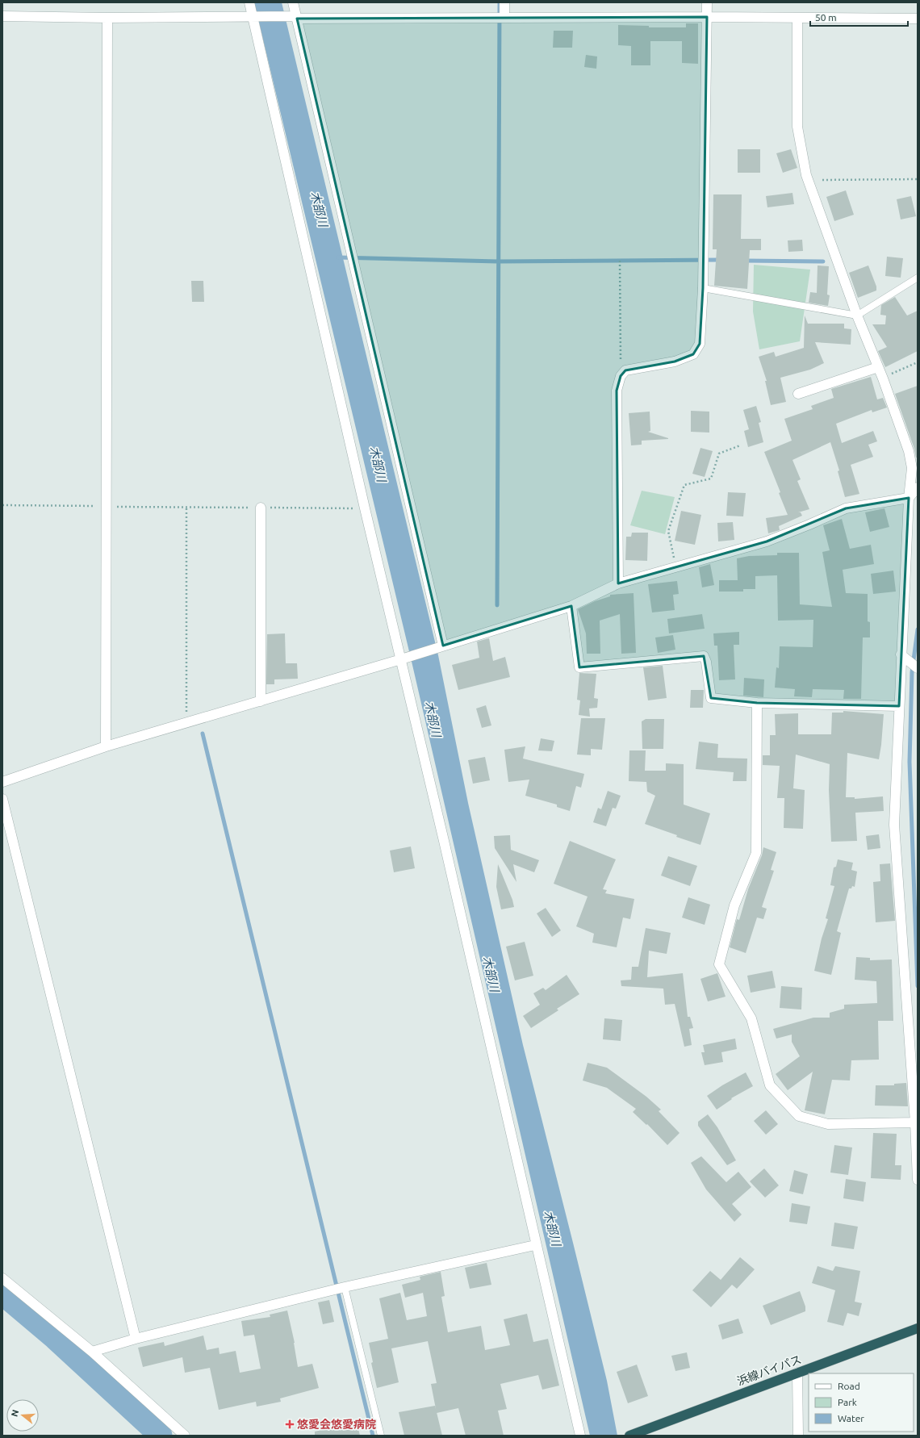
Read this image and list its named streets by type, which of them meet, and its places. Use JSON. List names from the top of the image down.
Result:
{
  "streets": {
    "highway": ["浜線バイパス"]
  },
  "water": ["木部川"],
  "places": {
    "health": ["悠愛会悠愛病院"]
  },
  "legend": ["Road", "Park", "Water"],
  "scale_bar": "50 m",
  "north": "left"
}
